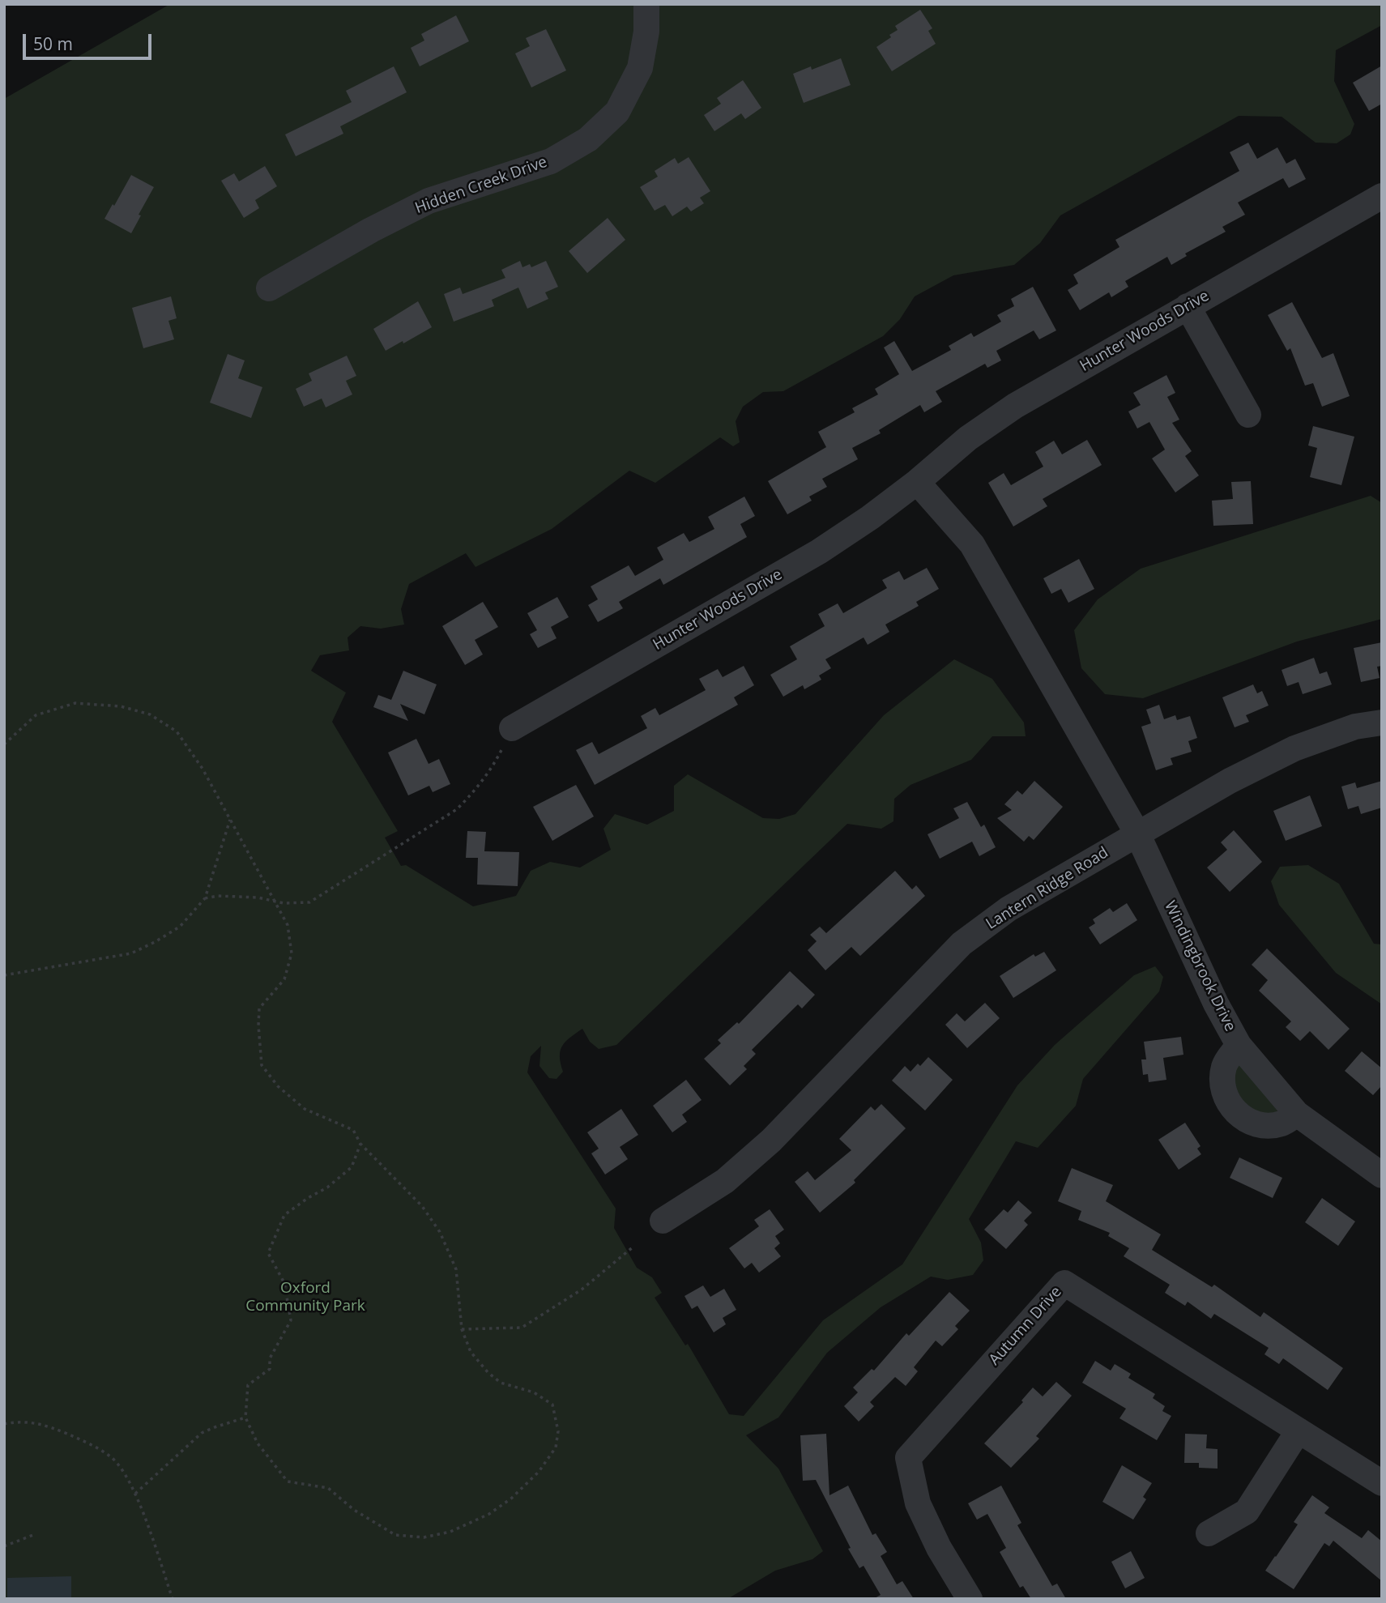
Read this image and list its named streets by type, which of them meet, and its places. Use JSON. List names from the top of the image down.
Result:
{
  "streets": {
    "street": [
      "Hidden Creek Drive",
      "Hunter Woods Drive",
      "Lantern Ridge Road",
      "Windingbrook Drive",
      "Autumn Drive"
    ]
  },
  "crossings": [
    ["Lantern Ridge Road", "Windingbrook Drive"]
  ],
  "parks": ["Oxford Community Park"],
  "scale_bar": "50 m"
}
